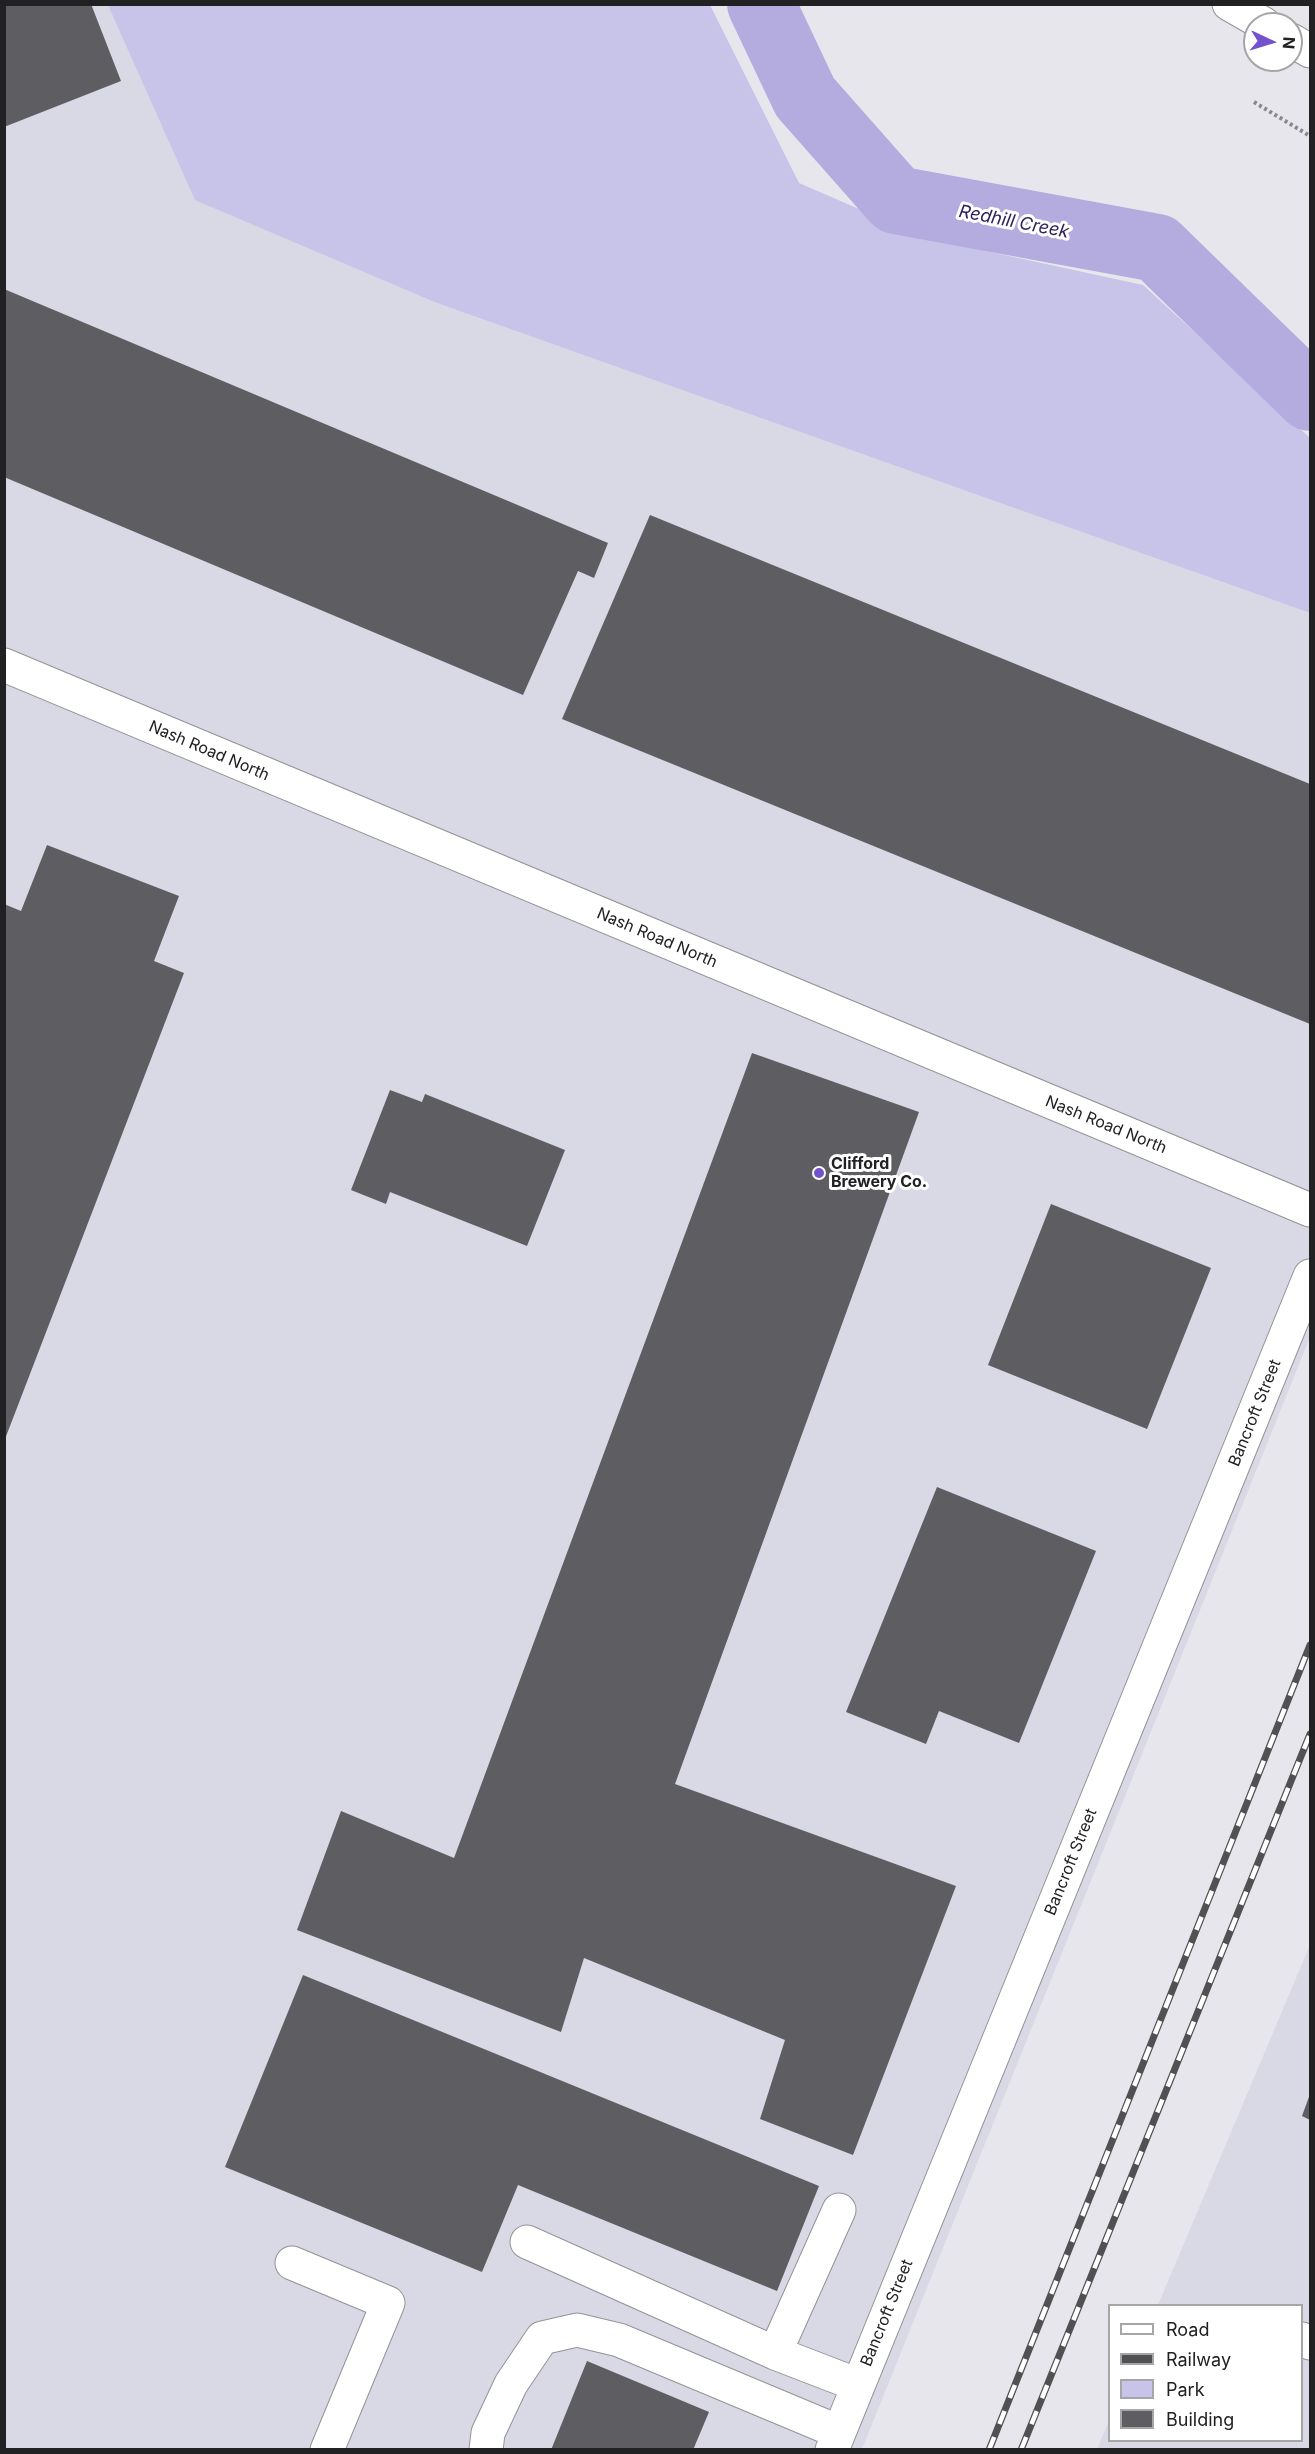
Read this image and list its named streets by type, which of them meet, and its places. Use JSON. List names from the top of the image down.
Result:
{
  "streets": {
    "main road": ["Nash Road North", "Bancroft Street"]
  },
  "water": ["Redhill Creek"],
  "places": ["Clifford Brewery Co."],
  "legend": [
    "Road",
    "Railway",
    "Park",
    "Building"
  ],
  "north": "right"
}
